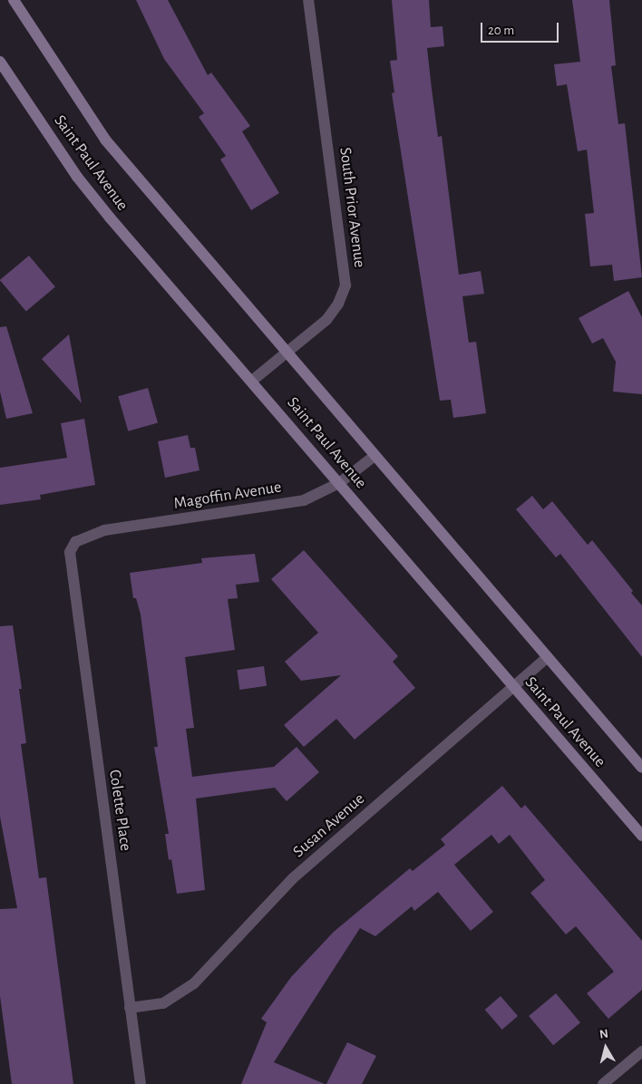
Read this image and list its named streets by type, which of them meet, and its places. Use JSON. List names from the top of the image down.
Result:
{
  "streets": {
    "main road": ["Saint Paul Avenue"],
    "street": [
      "South Prior Avenue",
      "Magoffin Avenue",
      "Colette Place",
      "Susan Avenue"
    ]
  },
  "crossings": [
    ["Saint Paul Avenue", "South Prior Avenue"],
    ["Saint Paul Avenue", "Magoffin Avenue"],
    ["Saint Paul Avenue", "Susan Avenue"],
    ["Magoffin Avenue", "Colette Place"],
    ["Colette Place", "Susan Avenue"]
  ],
  "scale_bar": "20 m",
  "north": "top"
}
